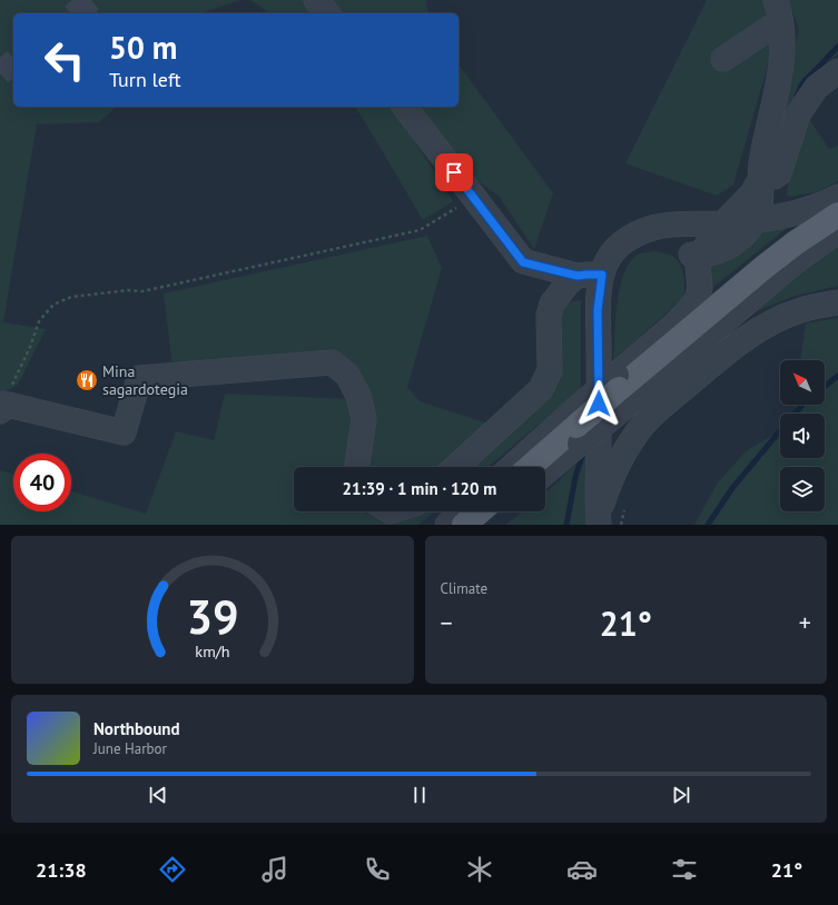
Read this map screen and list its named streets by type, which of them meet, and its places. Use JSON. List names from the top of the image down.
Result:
{
  "places": {
    "restaurant": ["Mina sagardotegia"]
  },
  "north": "top left",
  "page": {
    "turn": ["50 m", "Turn left"],
    "limit": "40",
    "trip": "21:39 · 1 min · 120 m",
    "tile": "Climate",
    "heat": ["−", "21°", "+"],
    "song": ["Northbound", "June Harbor"],
    "tabs": ["21:38", "21°"],
    "gauge": ["39", "km/h"]
  }
}
